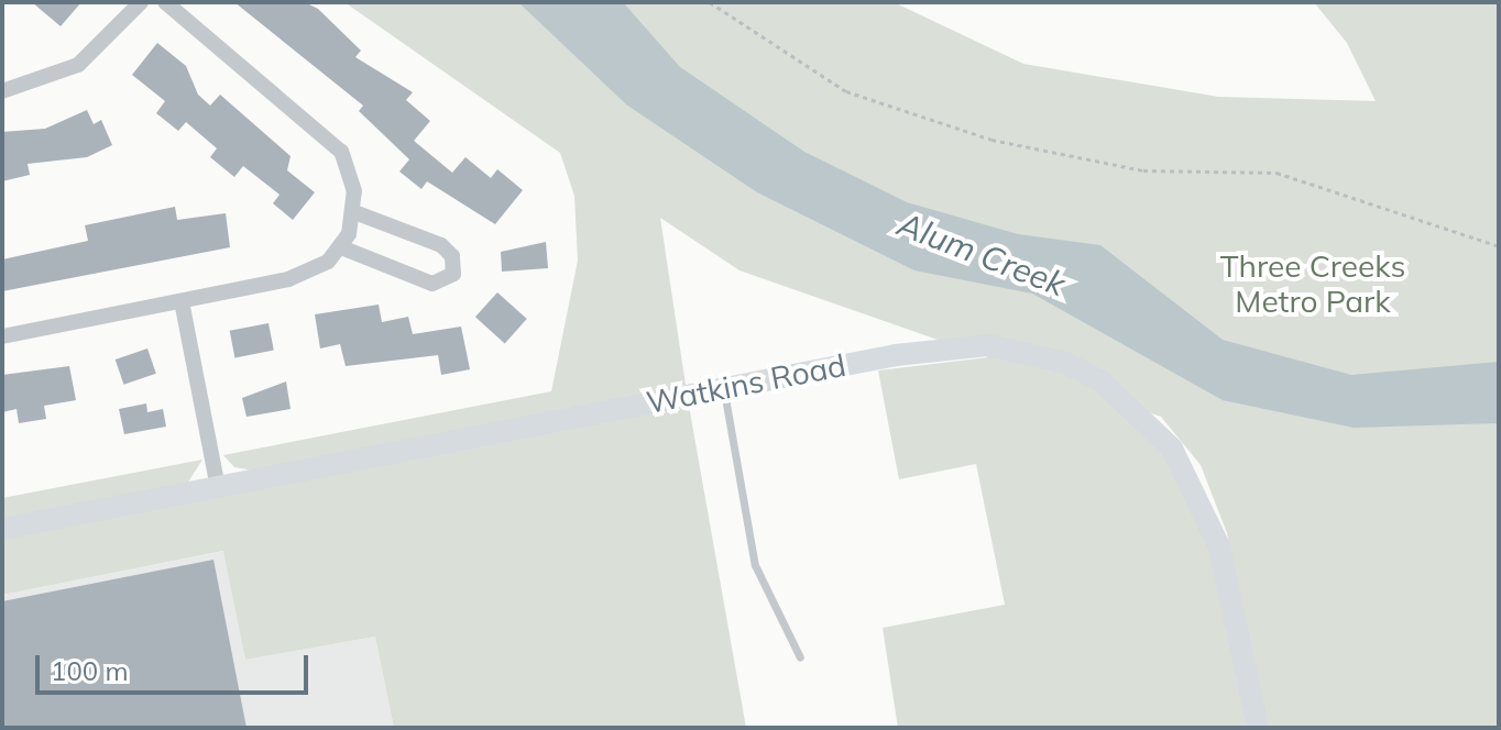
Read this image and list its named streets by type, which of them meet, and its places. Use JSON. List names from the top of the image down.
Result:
{
  "streets": {
    "street": ["Watkins Road"]
  },
  "water": ["Alum Creek"],
  "parks": ["Three Creeks Metro Park"],
  "scale_bar": "100 m"
}
